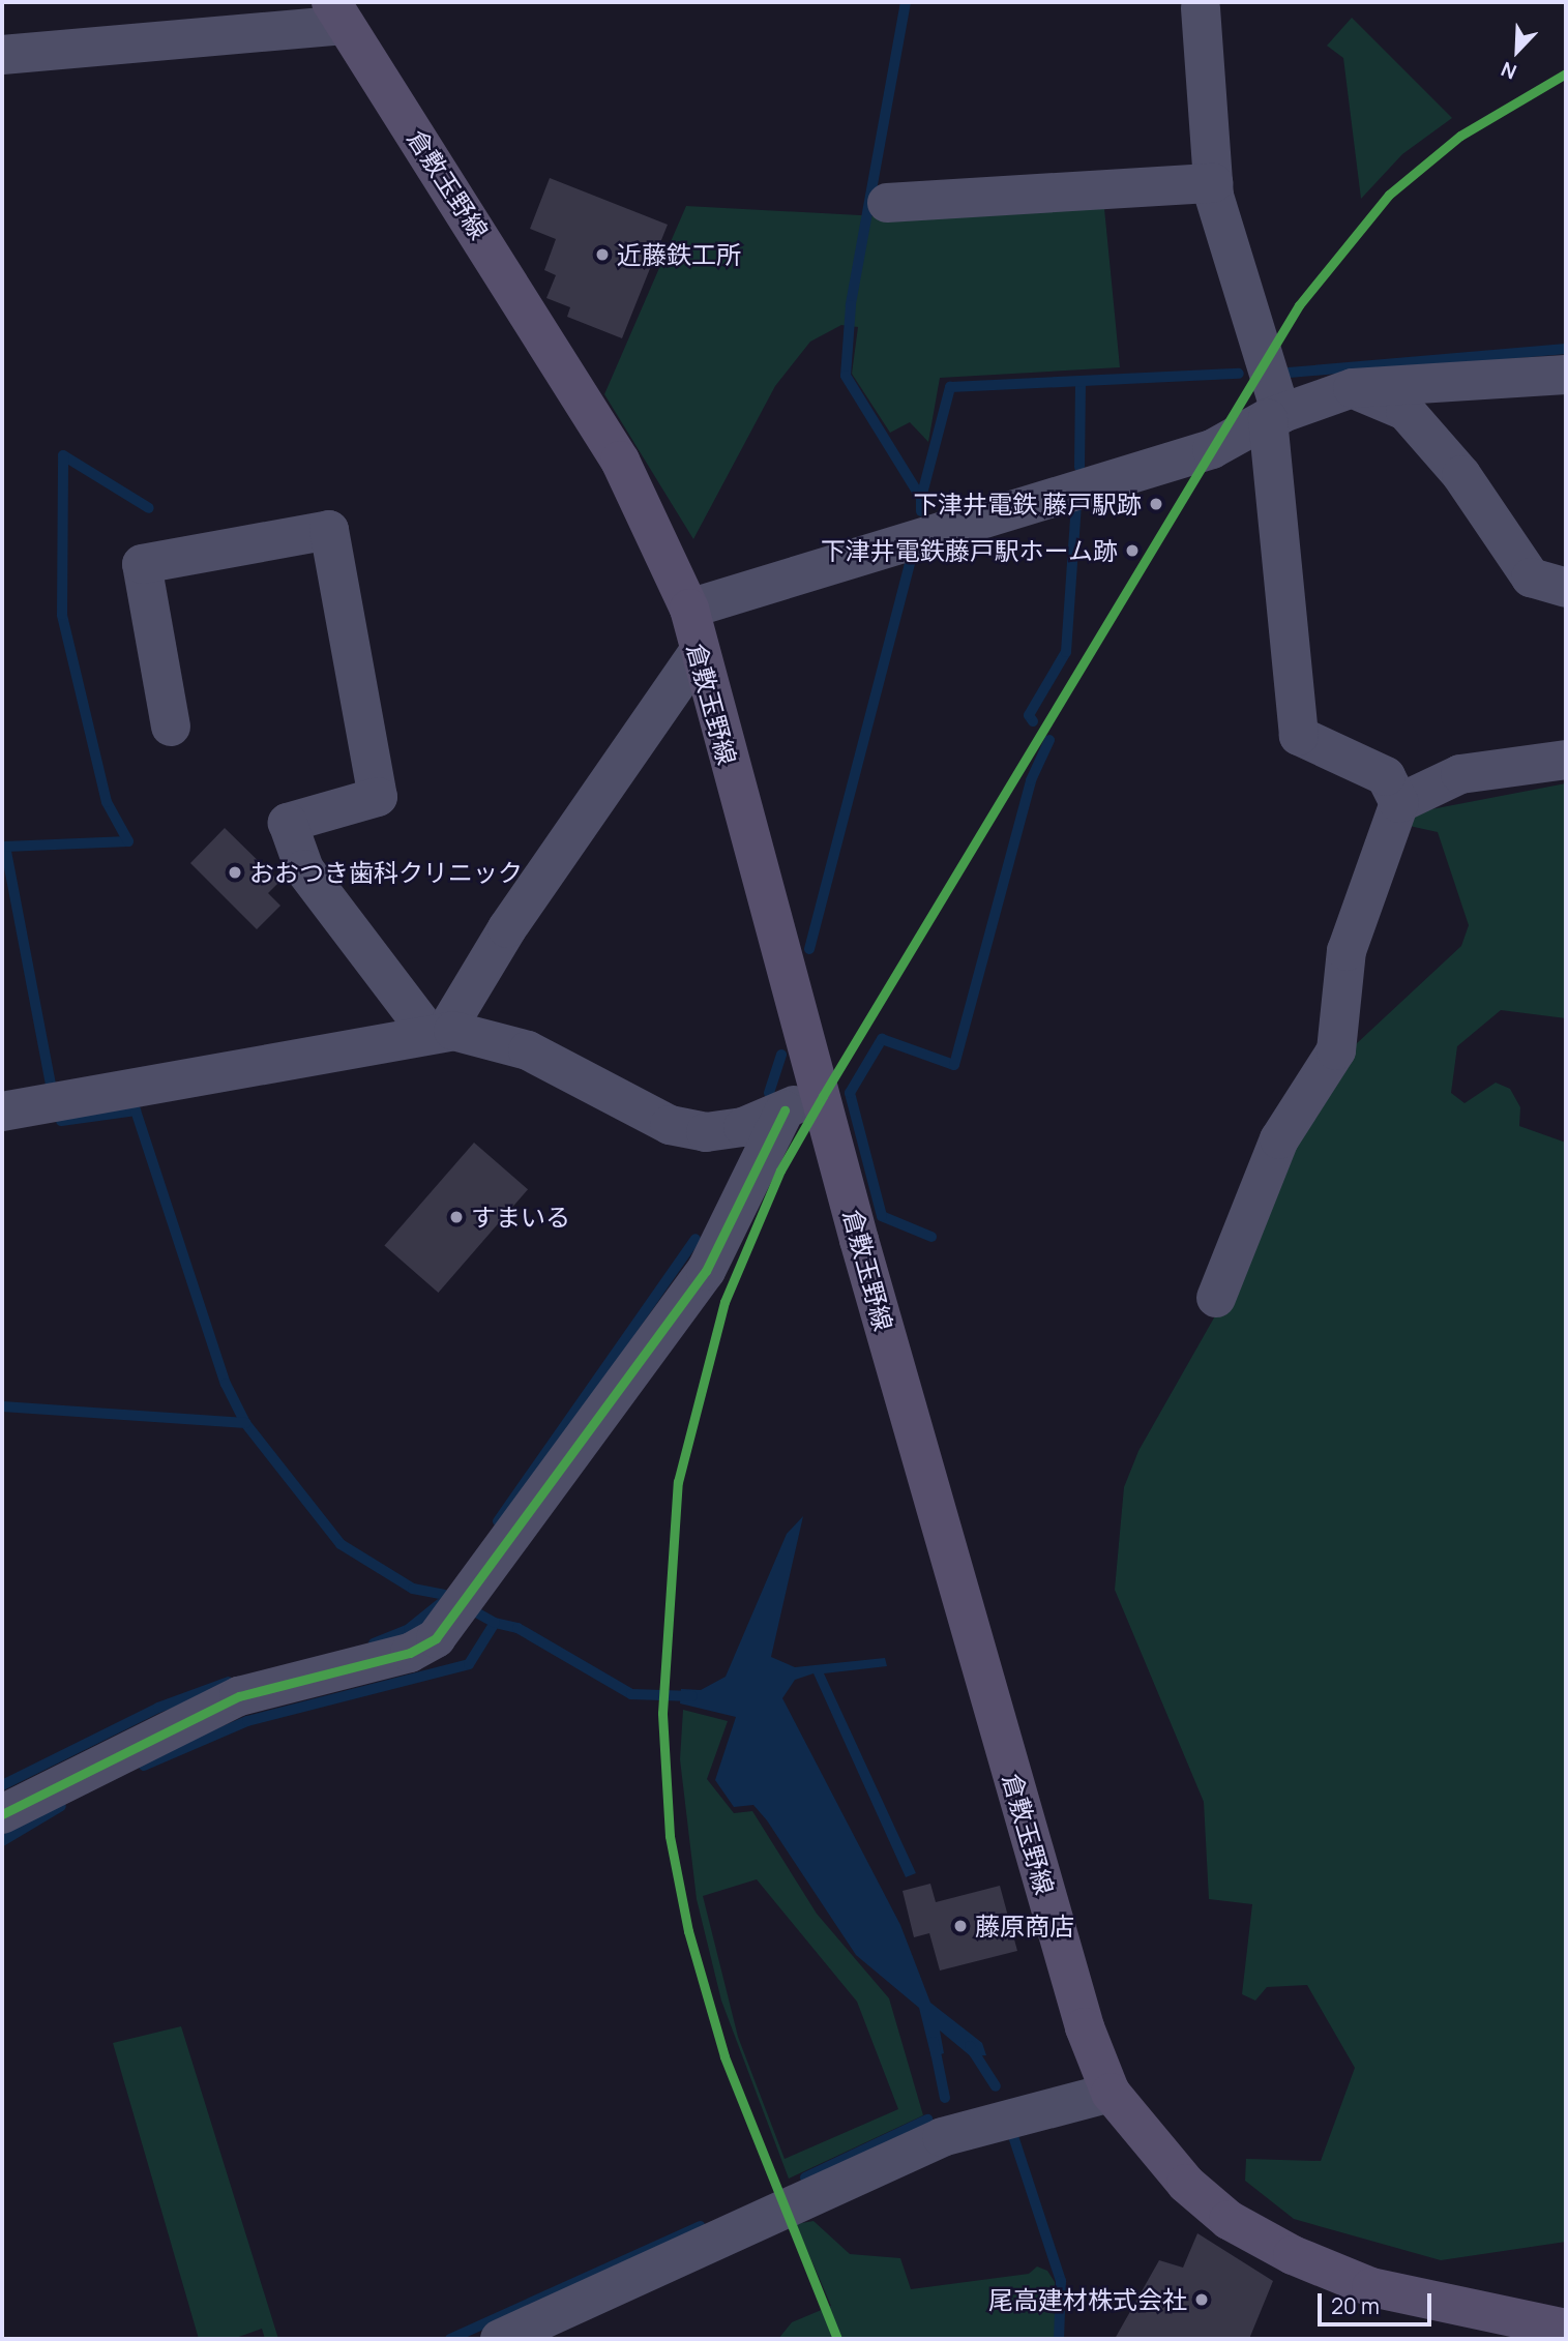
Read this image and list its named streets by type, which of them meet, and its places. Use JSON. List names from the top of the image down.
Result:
{
  "streets": {
    "main road": ["倉敷玉野線"]
  },
  "places": [
    "近藤鉄工所",
    "下津井電鉄 藤戸駅跡",
    "下津井電鉄藤戸駅ホーム跡",
    "おおつき歯科クリニック",
    "すまいる",
    "藤原商店",
    "尾高建材株式会社"
  ],
  "scale_bar": "20 m",
  "north": "bottom left"
}
